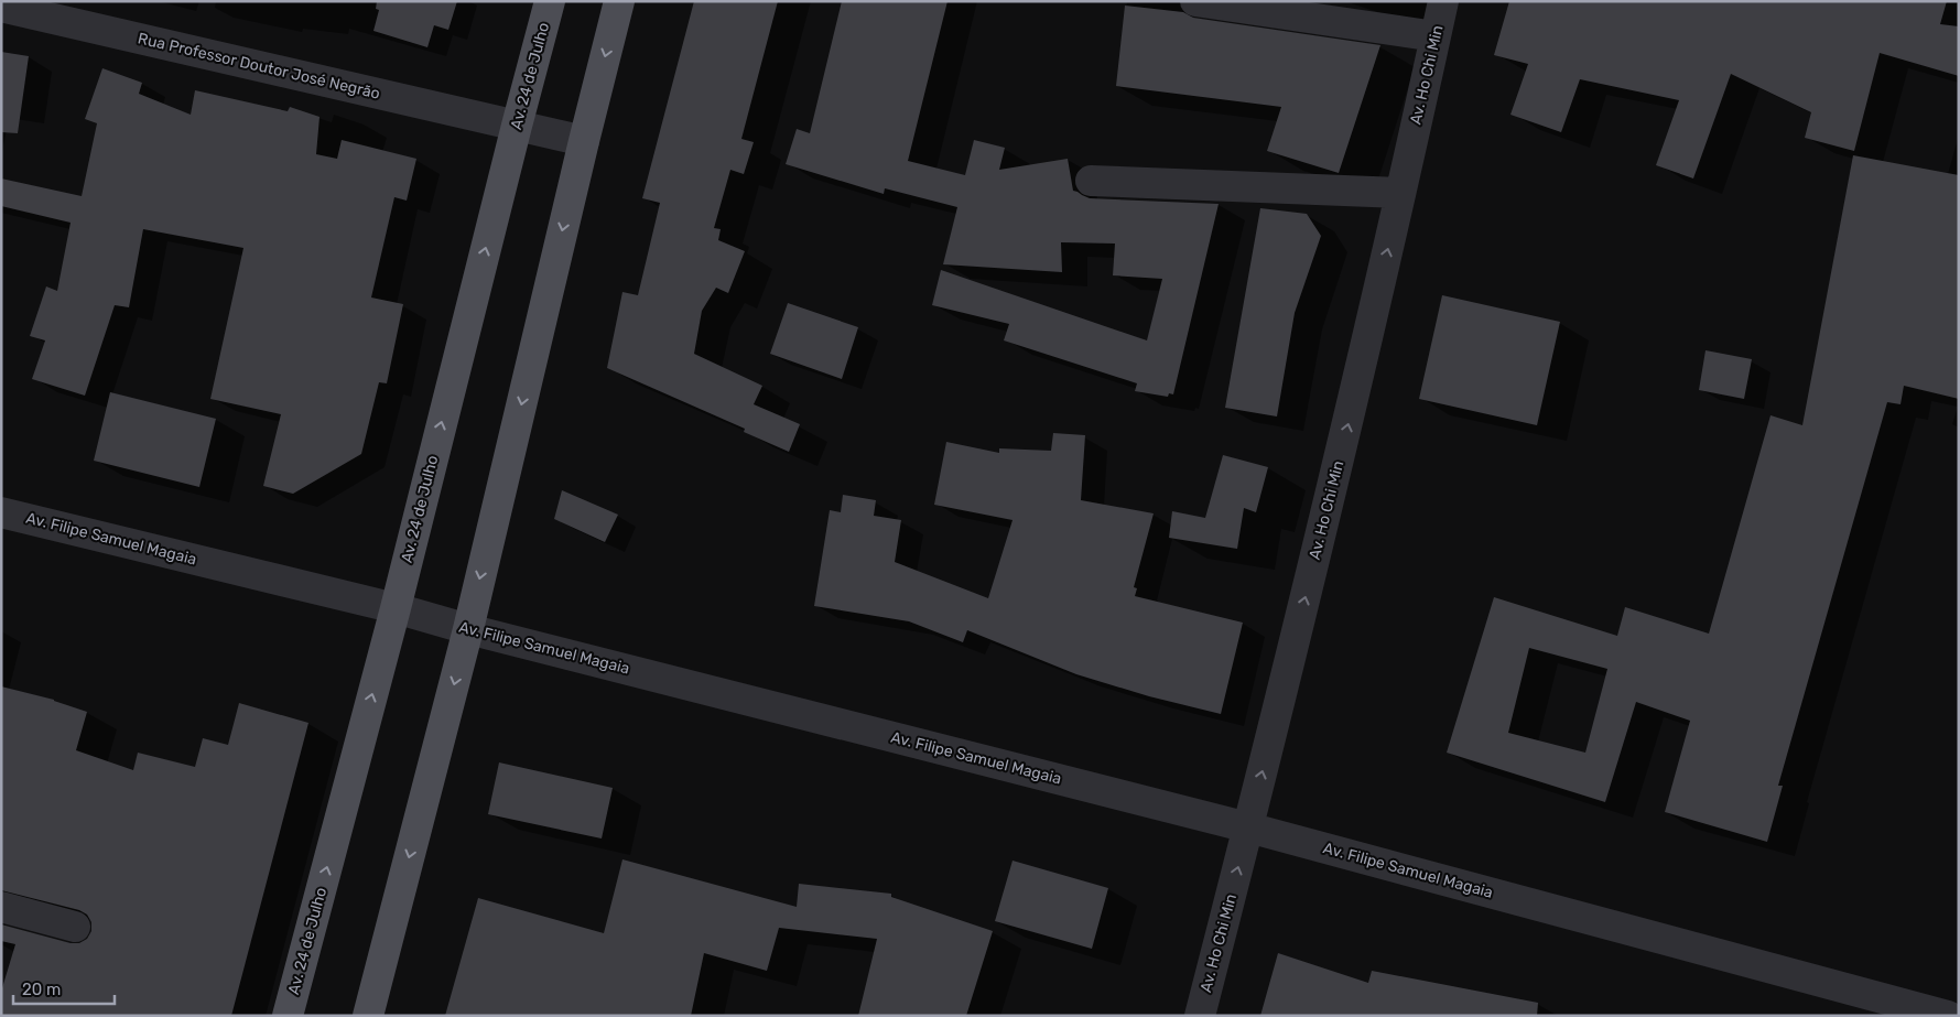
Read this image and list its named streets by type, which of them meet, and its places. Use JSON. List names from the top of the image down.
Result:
{
  "streets": {
    "main road": ["Av. 24 de Julho"],
    "street": ["Rua Professor Doutor José Negrão", "Av. Ho Chi Min", "Av. Filipe Samuel Magaia"]
  },
  "crossings": [
    ["Rua Professor Doutor José Negrão", "Av. 24 de Julho"],
    ["Av. Ho Chi Min", "Av. Filipe Samuel Magaia"],
    ["Av. 24 de Julho", "Av. Filipe Samuel Magaia"]
  ],
  "one_way": ["Av. Ho Chi Min"],
  "scale_bar": "20 m"
}
